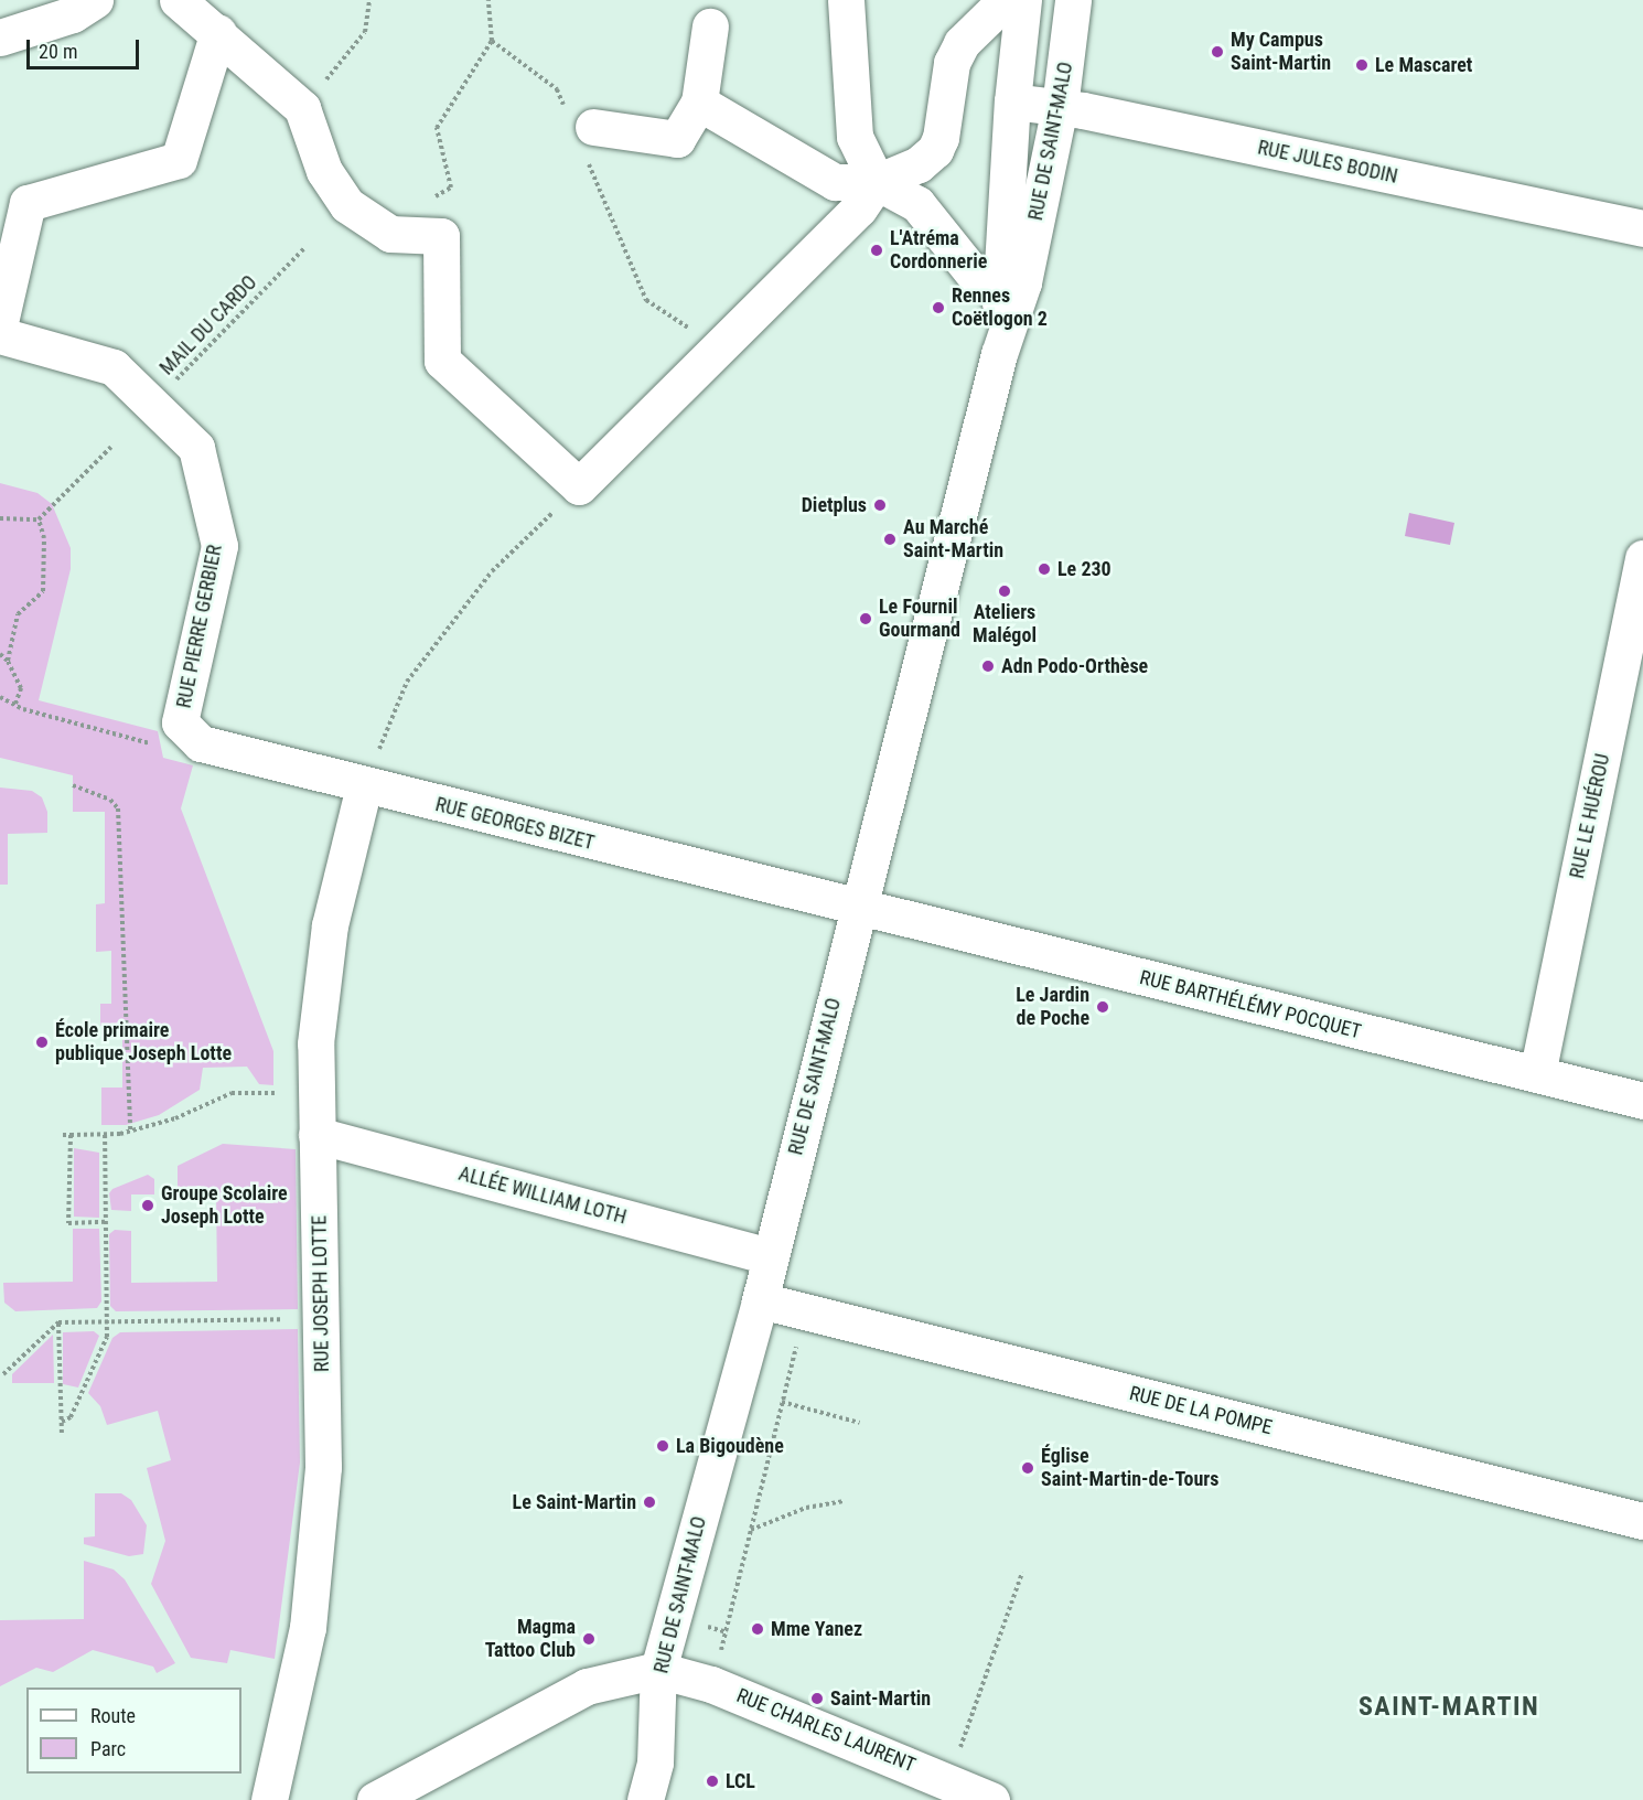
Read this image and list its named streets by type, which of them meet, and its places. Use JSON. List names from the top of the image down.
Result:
{
  "streets": {
    "street": [
      "RUE DE SAINT-MALO",
      "RUE JULES BODIN",
      "RUE PIERRE GERBIER",
      "RUE LE HUÉROU",
      "RUE GEORGES BIZET",
      "RUE BARTHÉLÉMY POCQUET",
      "ALLÉE WILLIAM LOTH",
      "RUE JOSEPH LOTTE",
      "RUE DE LA POMPE",
      "RUE CHARLES LAURENT"
    ],
    "path": ["MAIL DU CARDO"]
  },
  "crossings": [
    ["RUE DE SAINT-MALO", "RUE JULES BODIN"],
    ["RUE DE SAINT-MALO", "RUE GEORGES BIZET"],
    ["RUE DE SAINT-MALO", "RUE BARTHÉLÉMY POCQUET"],
    ["RUE DE SAINT-MALO", "ALLÉE WILLIAM LOTH"],
    ["RUE DE SAINT-MALO", "RUE DE LA POMPE"],
    ["RUE DE SAINT-MALO", "RUE CHARLES LAURENT"],
    ["MAIL DU CARDO", "RUE PIERRE GERBIER"],
    ["RUE PIERRE GERBIER", "RUE GEORGES BIZET"],
    ["RUE LE HUÉROU", "RUE BARTHÉLÉMY POCQUET"],
    ["RUE GEORGES BIZET", "RUE BARTHÉLÉMY POCQUET"],
    ["RUE GEORGES BIZET", "RUE JOSEPH LOTTE"],
    ["ALLÉE WILLIAM LOTH", "RUE JOSEPH LOTTE"]
  ],
  "districts": ["SAINT-MARTIN"],
  "places": [
    "My Campus Saint-Martin",
    "Le Mascaret",
    "L'Atréma Cordonnerie",
    "Rennes Coëtlogon 2",
    "Dietplus",
    "Au Marché Saint-Martin",
    "Le 230",
    "Ateliers Malégol",
    "Le Fournil Gourmand",
    "Adn Podo-Orthèse",
    "Le Jardin de Poche",
    "École primaire publique Joseph Lotte",
    "Groupe Scolaire Joseph Lotte",
    "La Bigoudène",
    "Église Saint-Martin-de-Tours",
    "Le Saint-Martin",
    "Mme Yanez",
    "Magma Tattoo Club",
    "Saint-Martin",
    "LCL"
  ],
  "legend": ["Route", "Parc"],
  "scale_bar": "20 m"
}
